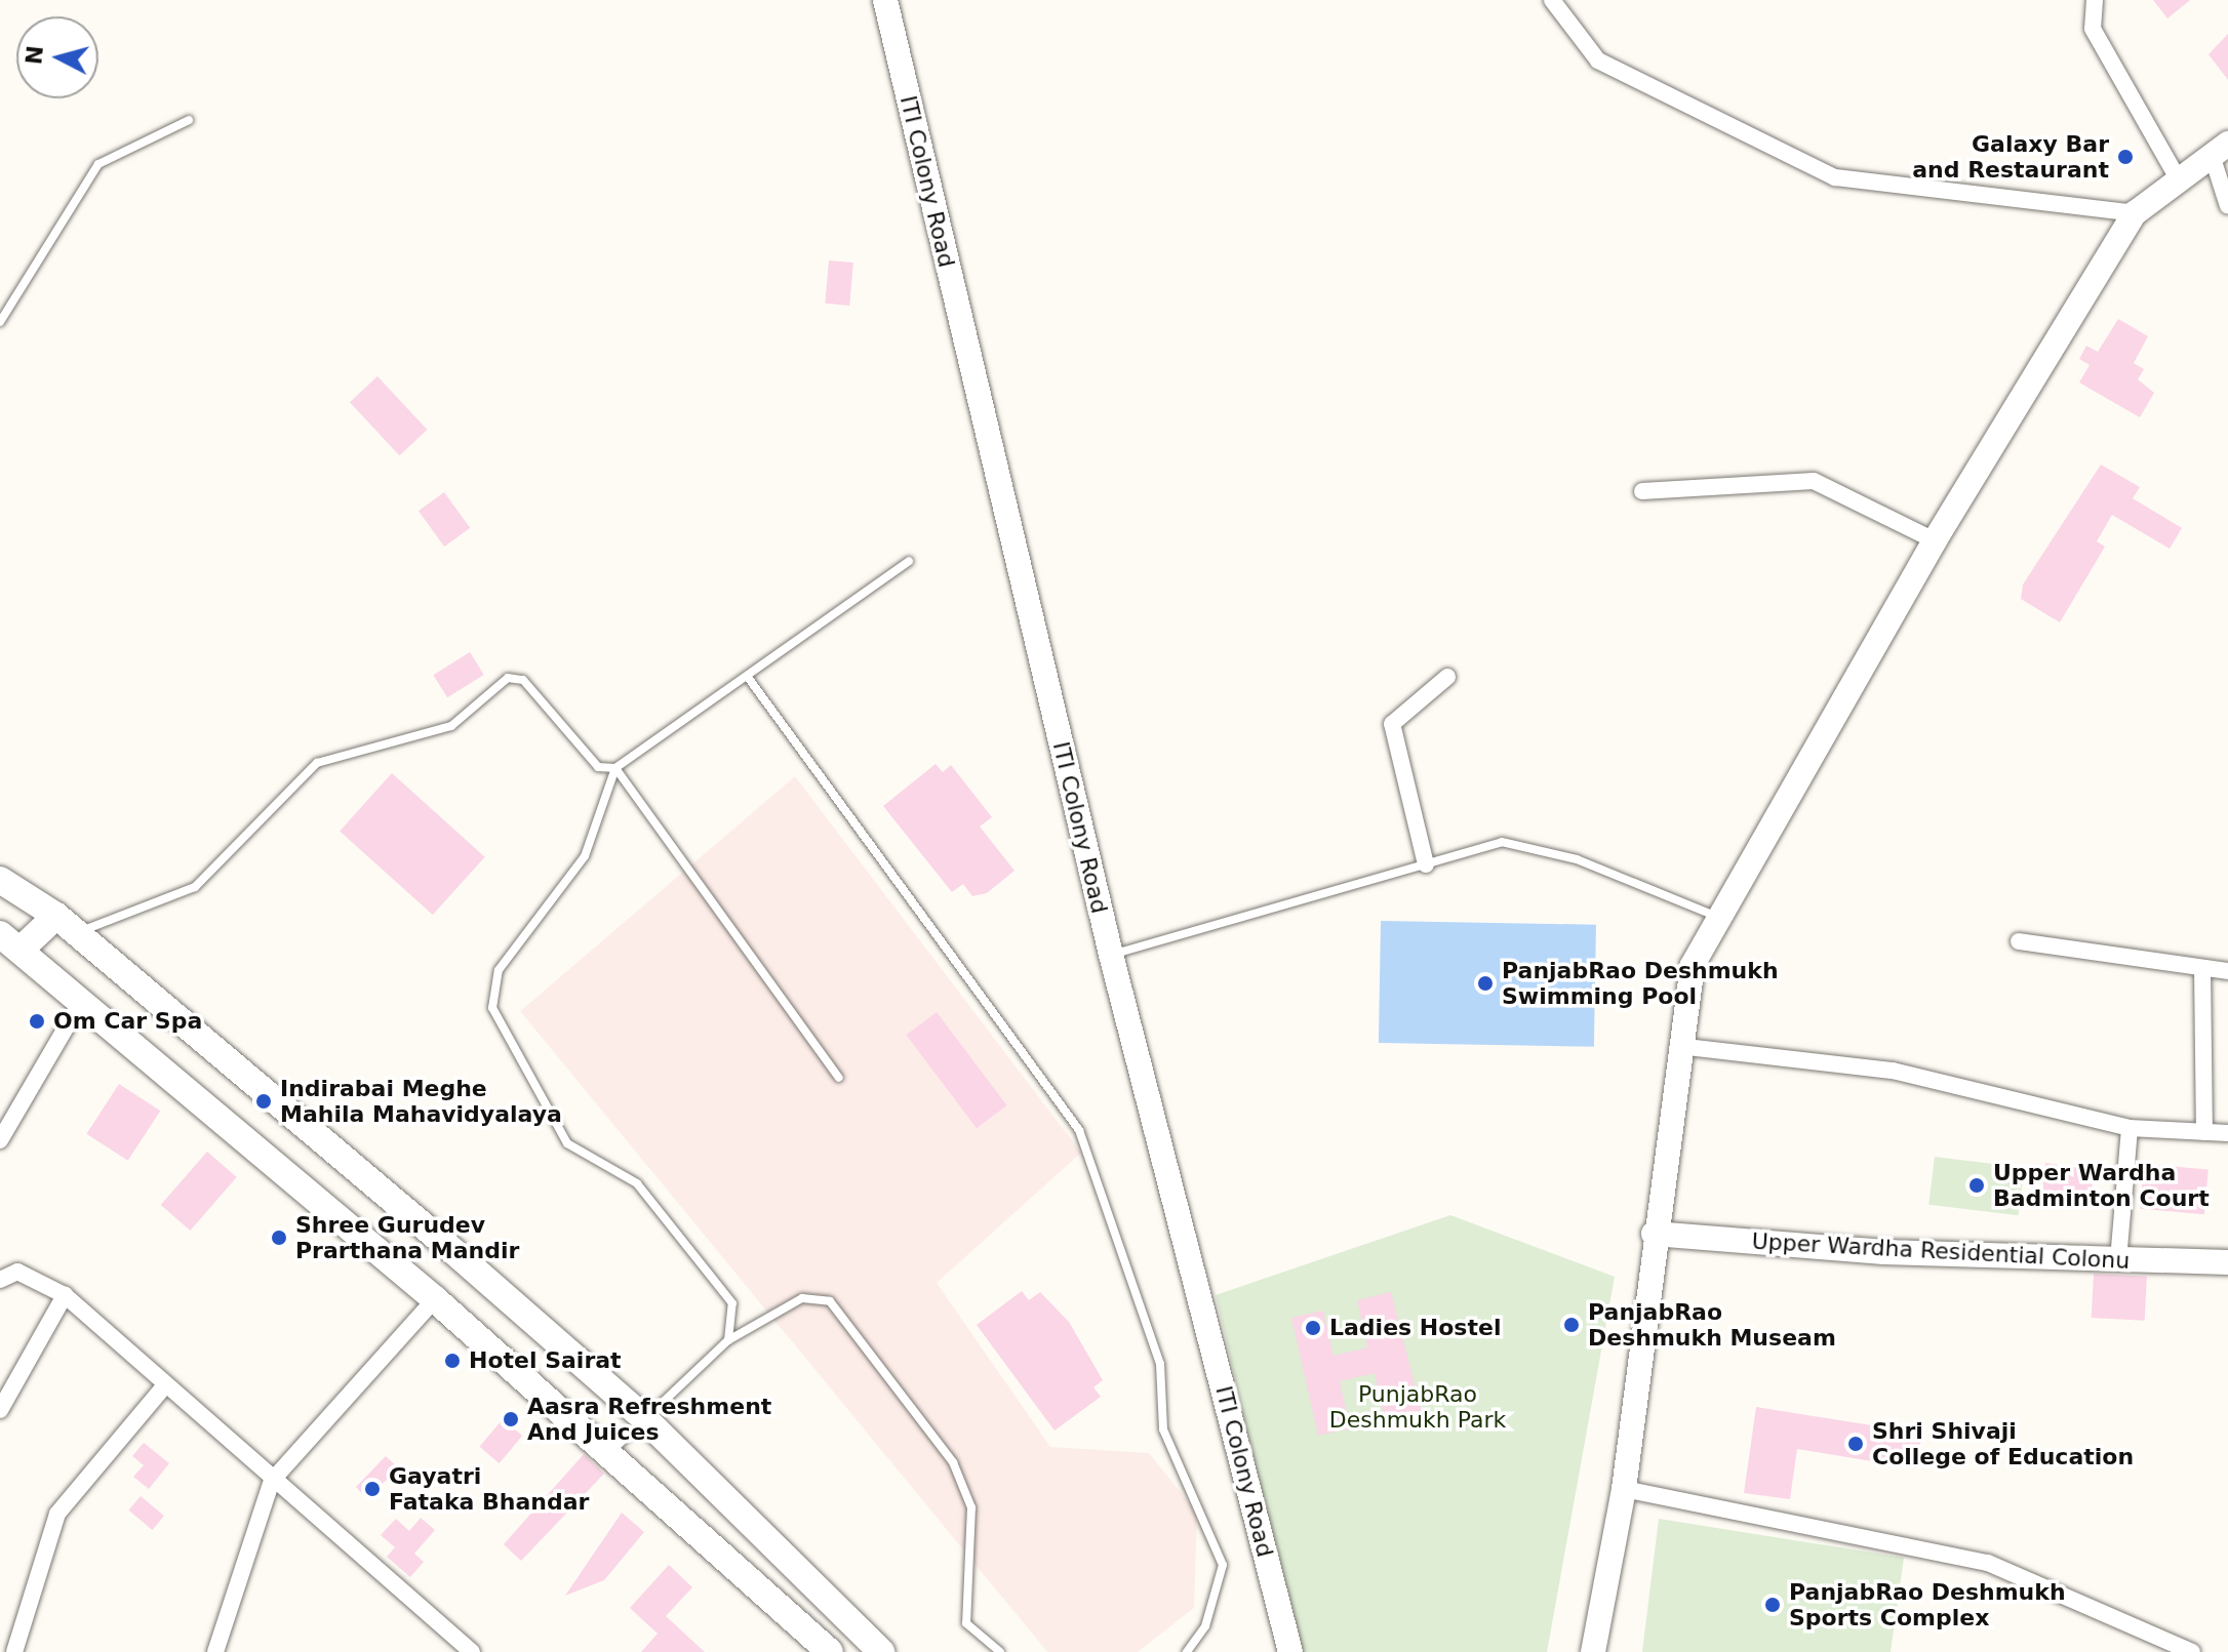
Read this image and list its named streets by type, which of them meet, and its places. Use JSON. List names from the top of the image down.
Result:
{
  "streets": {
    "street": ["ITI Colony Road", "Upper Wardha Residential Colonu"]
  },
  "parks": ["PunjabRao Deshmukh Park"],
  "places": [
    "Galaxy Bar and Restaurant",
    "PanjabRao Deshmukh Swimming Pool",
    "Om Car Spa",
    "Indirabai Meghe Mahila Mahavidyalaya",
    "Upper Wardha Badminton Court",
    "Shree Gurudev Prarthana Mandir",
    "PanjabRao Deshmukh Museam",
    "Ladies Hostel",
    "Hotel Sairat",
    "Aasra Refreshment And Juices",
    "Shri Shivaji College of Education",
    "Gayatri Fataka Bhandar",
    "PanjabRao Deshmukh Sports Complex"
  ],
  "north": "left"
}
